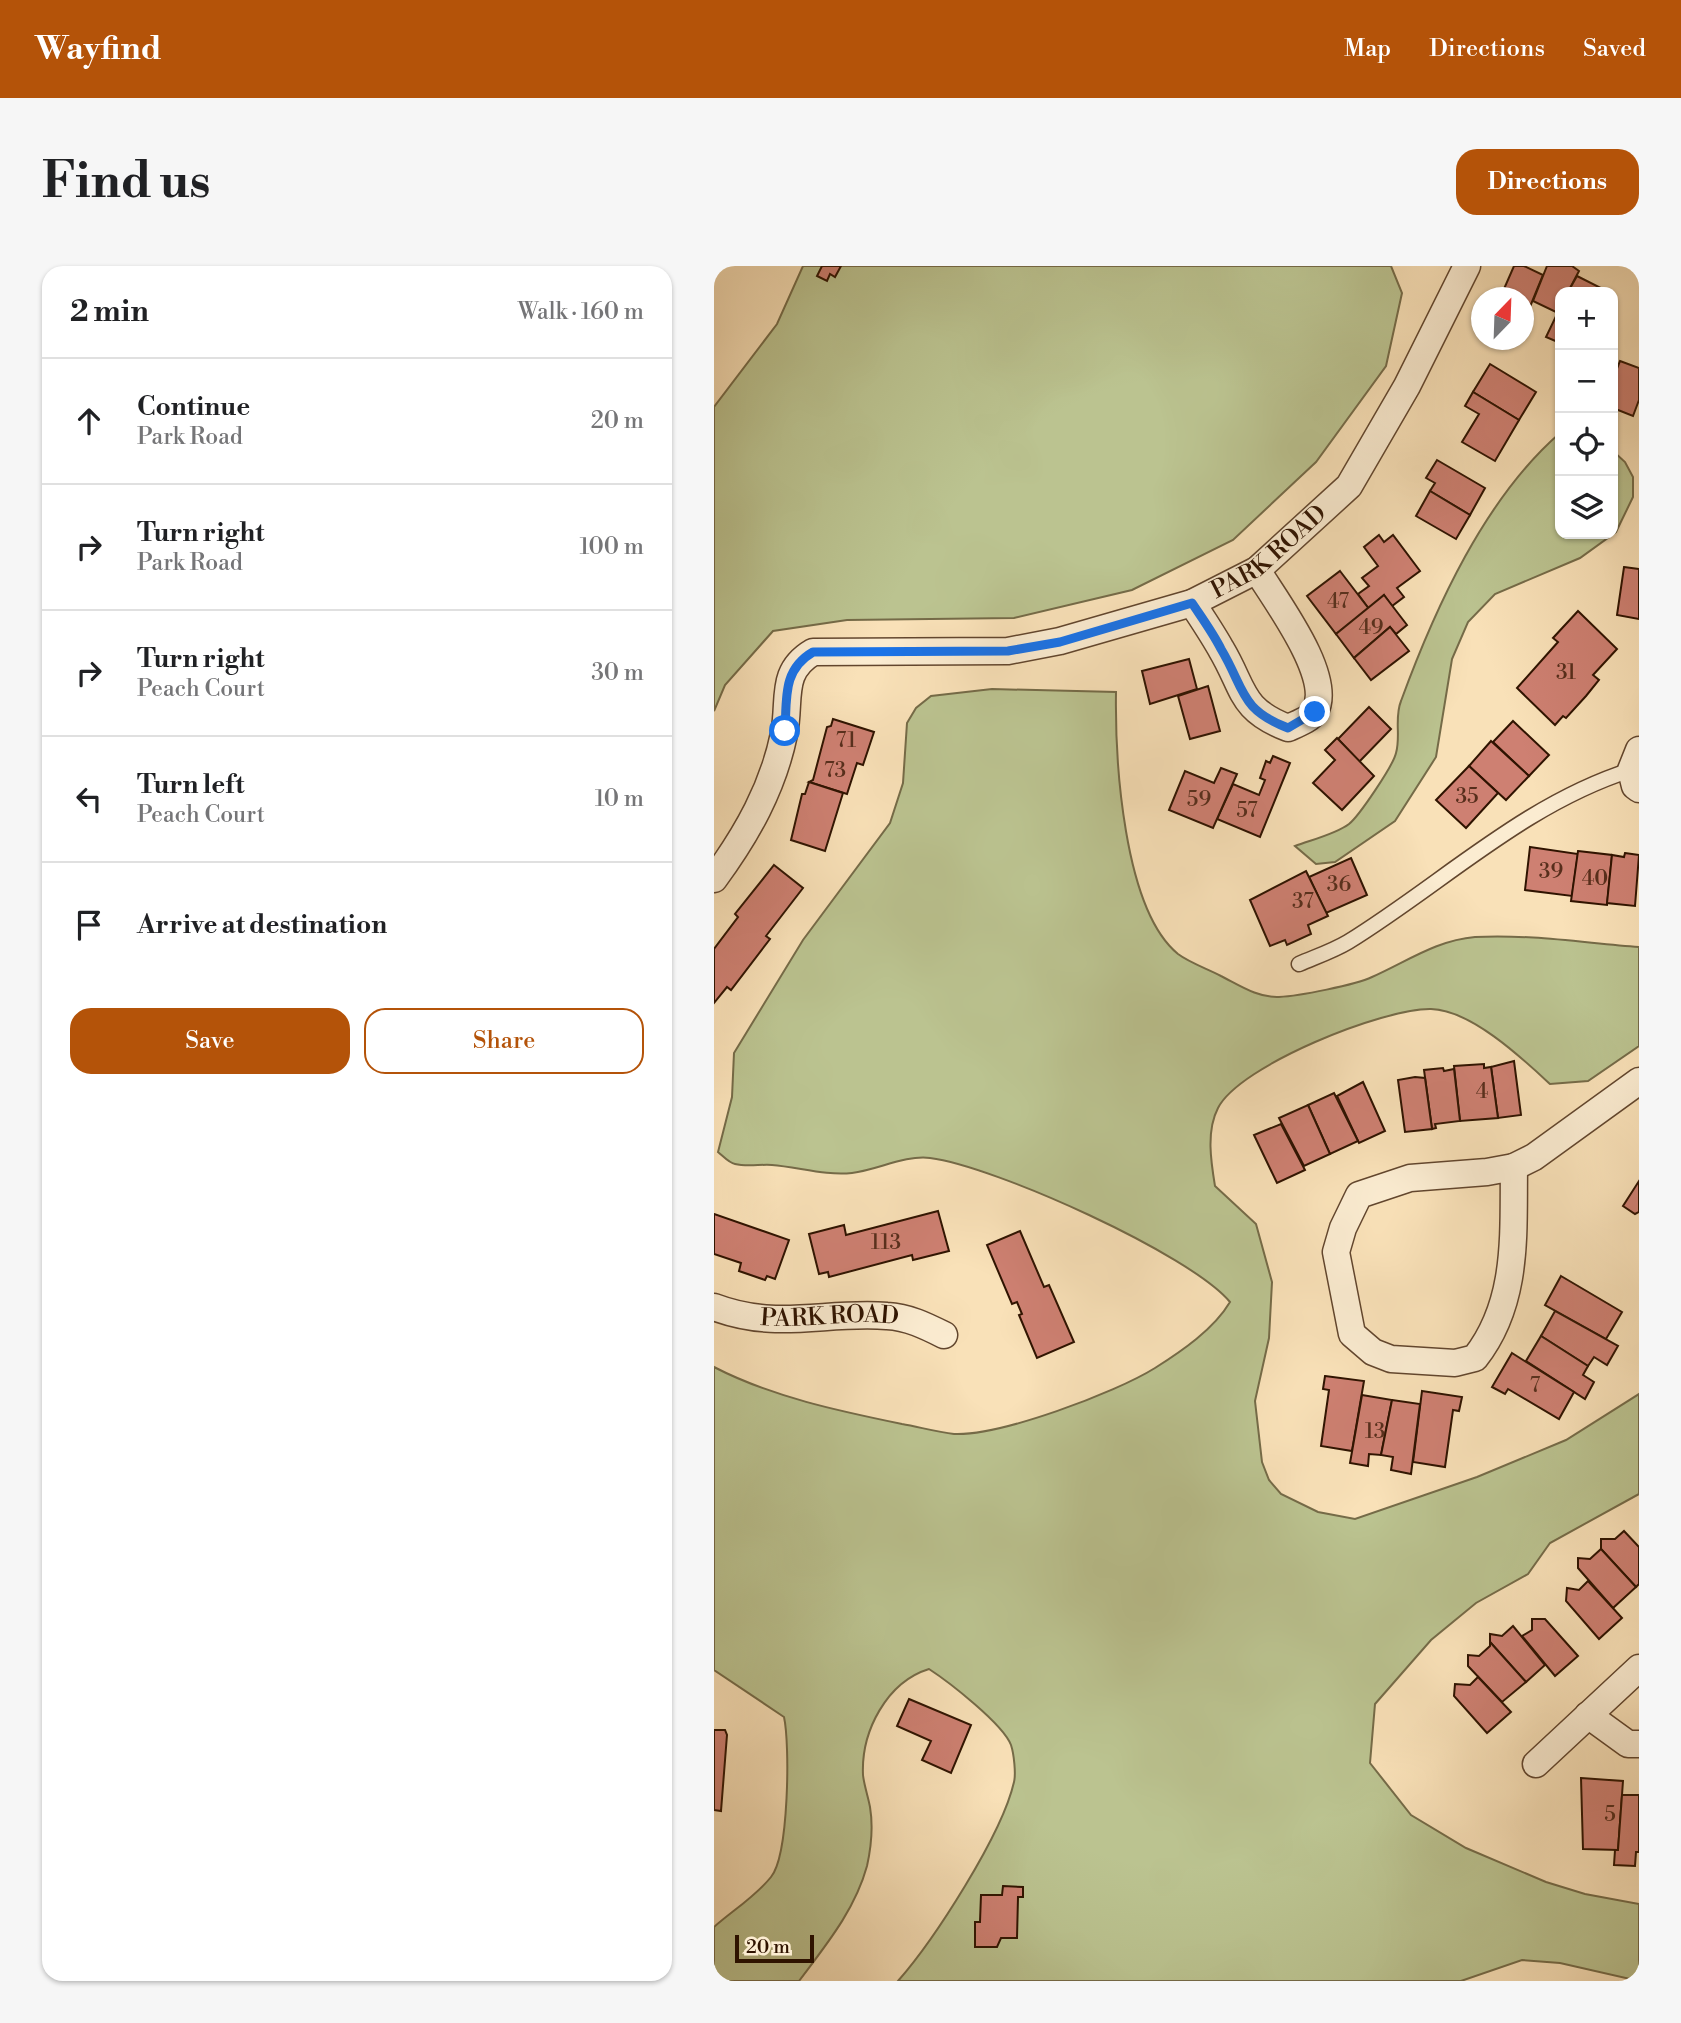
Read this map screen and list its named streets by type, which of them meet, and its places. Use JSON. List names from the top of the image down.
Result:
{
  "streets": {
    "street": ["PARK ROAD"]
  },
  "house_numbers": [
    "47",
    "49",
    "31",
    "71",
    "73",
    "35",
    "59",
    "57",
    "39",
    "40",
    "36",
    "37",
    "4",
    "113",
    "7",
    "13",
    "5"
  ],
  "scale_bar": "20 m",
  "north": "top right",
  "page": {
    "header": "Wayfind",
    "nav": ["Map", "Directions", "Saved"],
    "buttons": [
      "Directions",
      ["Save", "Share"]
    ],
    "title": "Find us",
    "heading": ["2 min", "Walk · 160 m"],
    "map_buttons": ["+", "−"],
    "list": [
      ["Continue", "Park Road", "20 m"],
      ["Turn right", "Park Road", "100 m"],
      ["Turn right", "Peach Court", "30 m"],
      ["Turn left", "Peach Court", "10 m"],
      "Arrive at destination"
    ],
    "scale": "20 m"
  }
}
